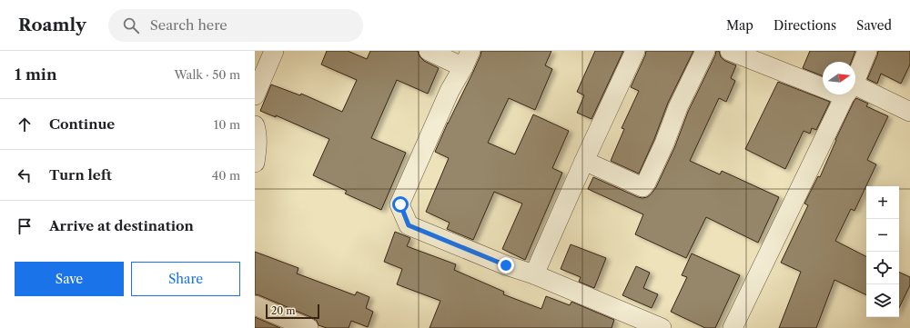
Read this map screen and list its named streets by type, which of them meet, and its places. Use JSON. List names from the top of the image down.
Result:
{
  "scale_bar": "20 m",
  "north": "right",
  "page": {
    "header": "Roamly",
    "search": "Search here",
    "nav": ["Map", "Directions", "Saved"],
    "heading": ["1 min", "Walk · 50 m"],
    "list": [
      ["Continue", "10 m"],
      ["Turn left", "40 m"],
      "Arrive at destination"
    ],
    "map_buttons": ["+", "−"],
    "buttons": ["Save", "Share"],
    "scale": "20 m"
  }
}
